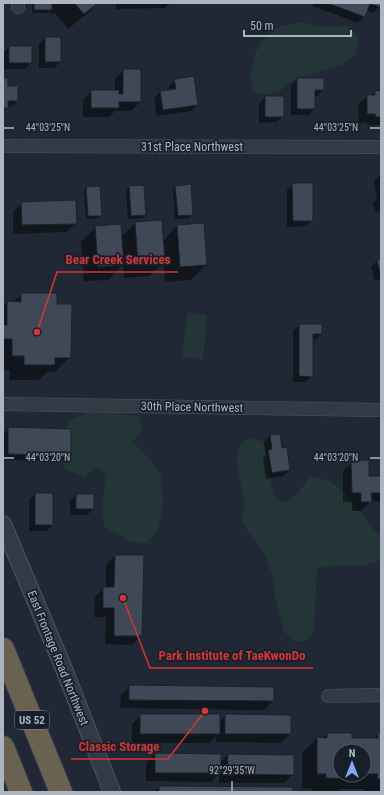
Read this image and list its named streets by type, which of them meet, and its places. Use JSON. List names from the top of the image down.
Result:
{
  "streets": {
    "highway": ["US 52"],
    "street": ["31st Place Northwest", "30th Place Northwest", "East Frontage Road Northwest"]
  },
  "places": ["Bear Creek Services", "Park Institute of TaeKwonDo", "Classic Storage"],
  "scale_bar": "50 m",
  "north": "top",
  "coordinates": ["44°03'25\"N", "44°03'20\"N", "92°29'35\"W"]
}
